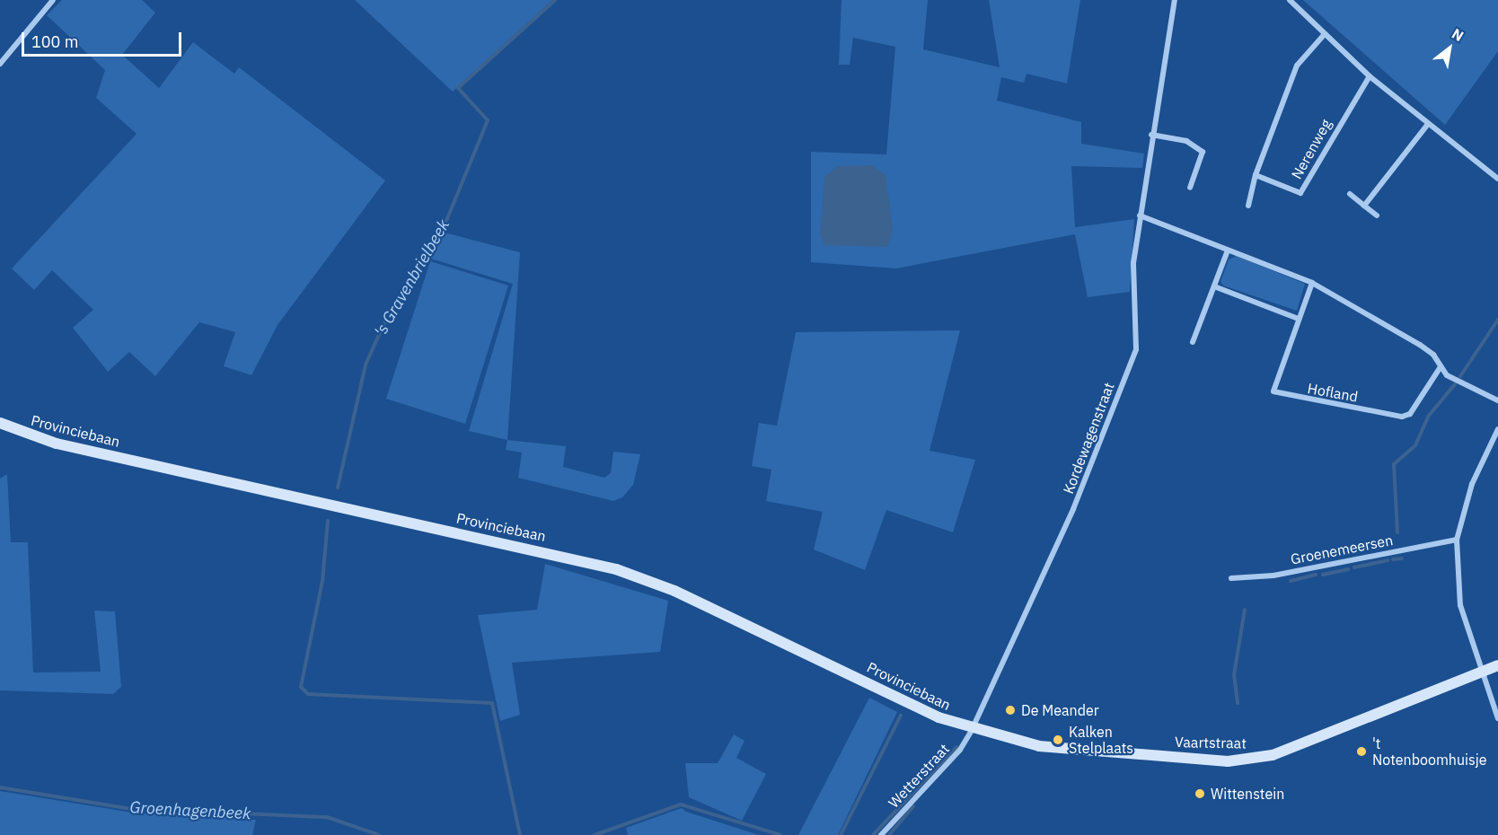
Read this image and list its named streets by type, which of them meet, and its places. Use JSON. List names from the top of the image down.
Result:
{
  "streets": {
    "main road": ["Provinciebaan", "Vaartstraat"],
    "street": [
      "Nerenweg",
      "Hofland",
      "Kordewagenstraat",
      "Groenemeersen",
      "Wetterstraat"
    ]
  },
  "crossings": [
    ["Provinciebaan", "Kordewagenstraat"],
    ["Provinciebaan", "Vaartstraat"],
    ["Provinciebaan", "Wetterstraat"],
    ["Kordewagenstraat", "Vaartstraat"],
    ["Kordewagenstraat", "Wetterstraat"],
    ["Vaartstraat", "Wetterstraat"]
  ],
  "water": ["'s Gravenbrielbeek", "Groenhagenbeek"],
  "places": [
    "De Meander",
    "Kalken Stelplaats",
    "'t Notenboomhuisje",
    "Wittenstein"
  ],
  "scale_bar": "100 m",
  "north": "top right"
}
